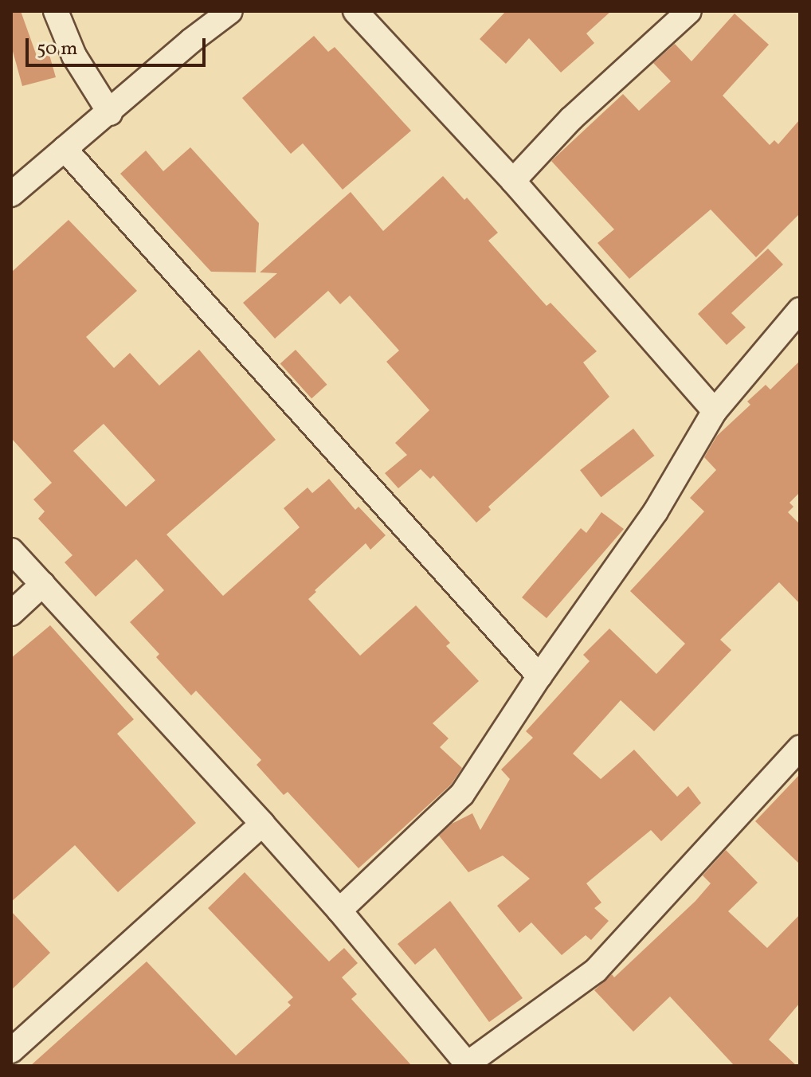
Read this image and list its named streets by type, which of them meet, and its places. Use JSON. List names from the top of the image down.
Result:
{
  "scale_bar": "50 m"
}
